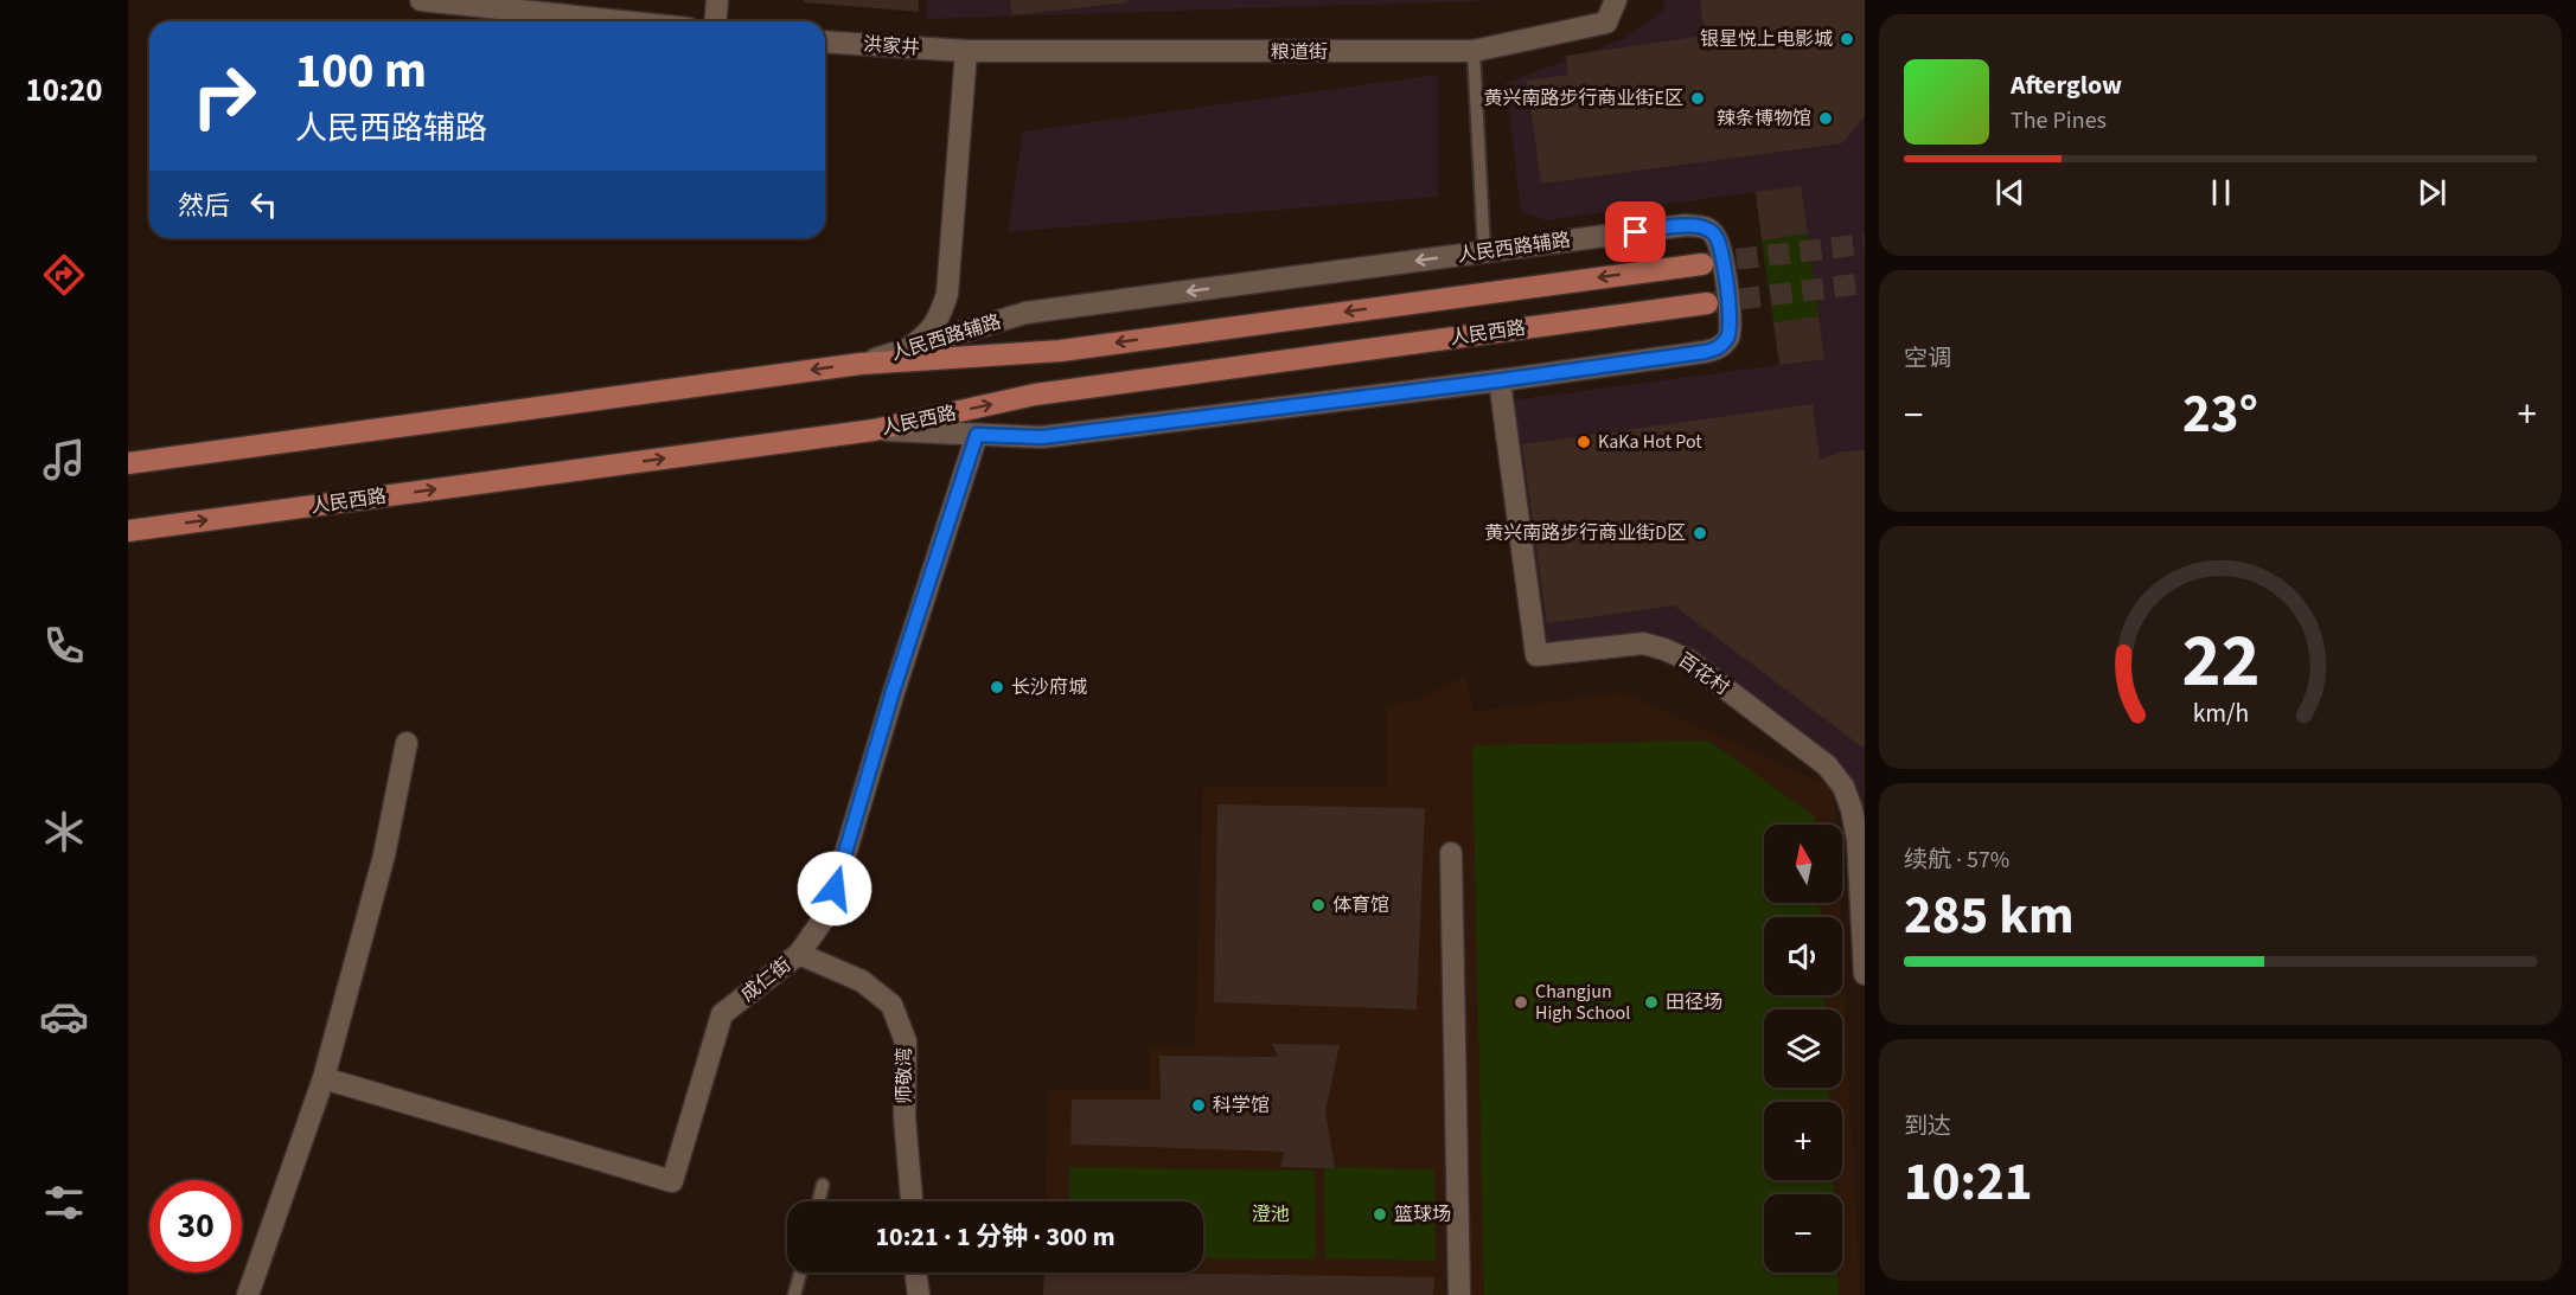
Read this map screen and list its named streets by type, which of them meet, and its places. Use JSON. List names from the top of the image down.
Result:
{
  "streets": {
    "main road": ["人民西路"],
    "street": [
      "洪家井",
      "粮道街",
      "人民西路辅路",
      "百花村",
      "成仁街",
      "师敬湾"
    ]
  },
  "crossings": [
    ["洪家井", "粮道街"],
    ["人民西路辅路", "人民西路"],
    ["人民西路辅路", "百花村"],
    ["人民西路辅路", "成仁街"],
    ["成仁街", "师敬湾"]
  ],
  "parks": ["澄池"],
  "places": [
    "银星悦上电影城",
    "黄兴南路步行商业街E区",
    "辣条博物馆",
    "KaKa Hot Pot",
    "黄兴南路步行商业街D区",
    "长沙府城",
    "体育馆",
    "Changjun High School",
    "田径场",
    "科学馆",
    "篮球场"
  ],
  "north": "top",
  "page": {
    "tabs": "10:20",
    "turn": ["100 m", "人民西路辅路"],
    "song": ["Afterglow", "The Pines"],
    "then": "然后",
    "tile": [
      "空调",
      ["续航 · 57%", "285 km"],
      ["到达", "10:21"]
    ],
    "heat": ["−", "23°", "+"],
    "map_buttons": ["+", "−"],
    "limit": "30",
    "trip": "10:21 · 1 分钟 · 300 m",
    "gauge": ["22", "km/h"]
  }
}
